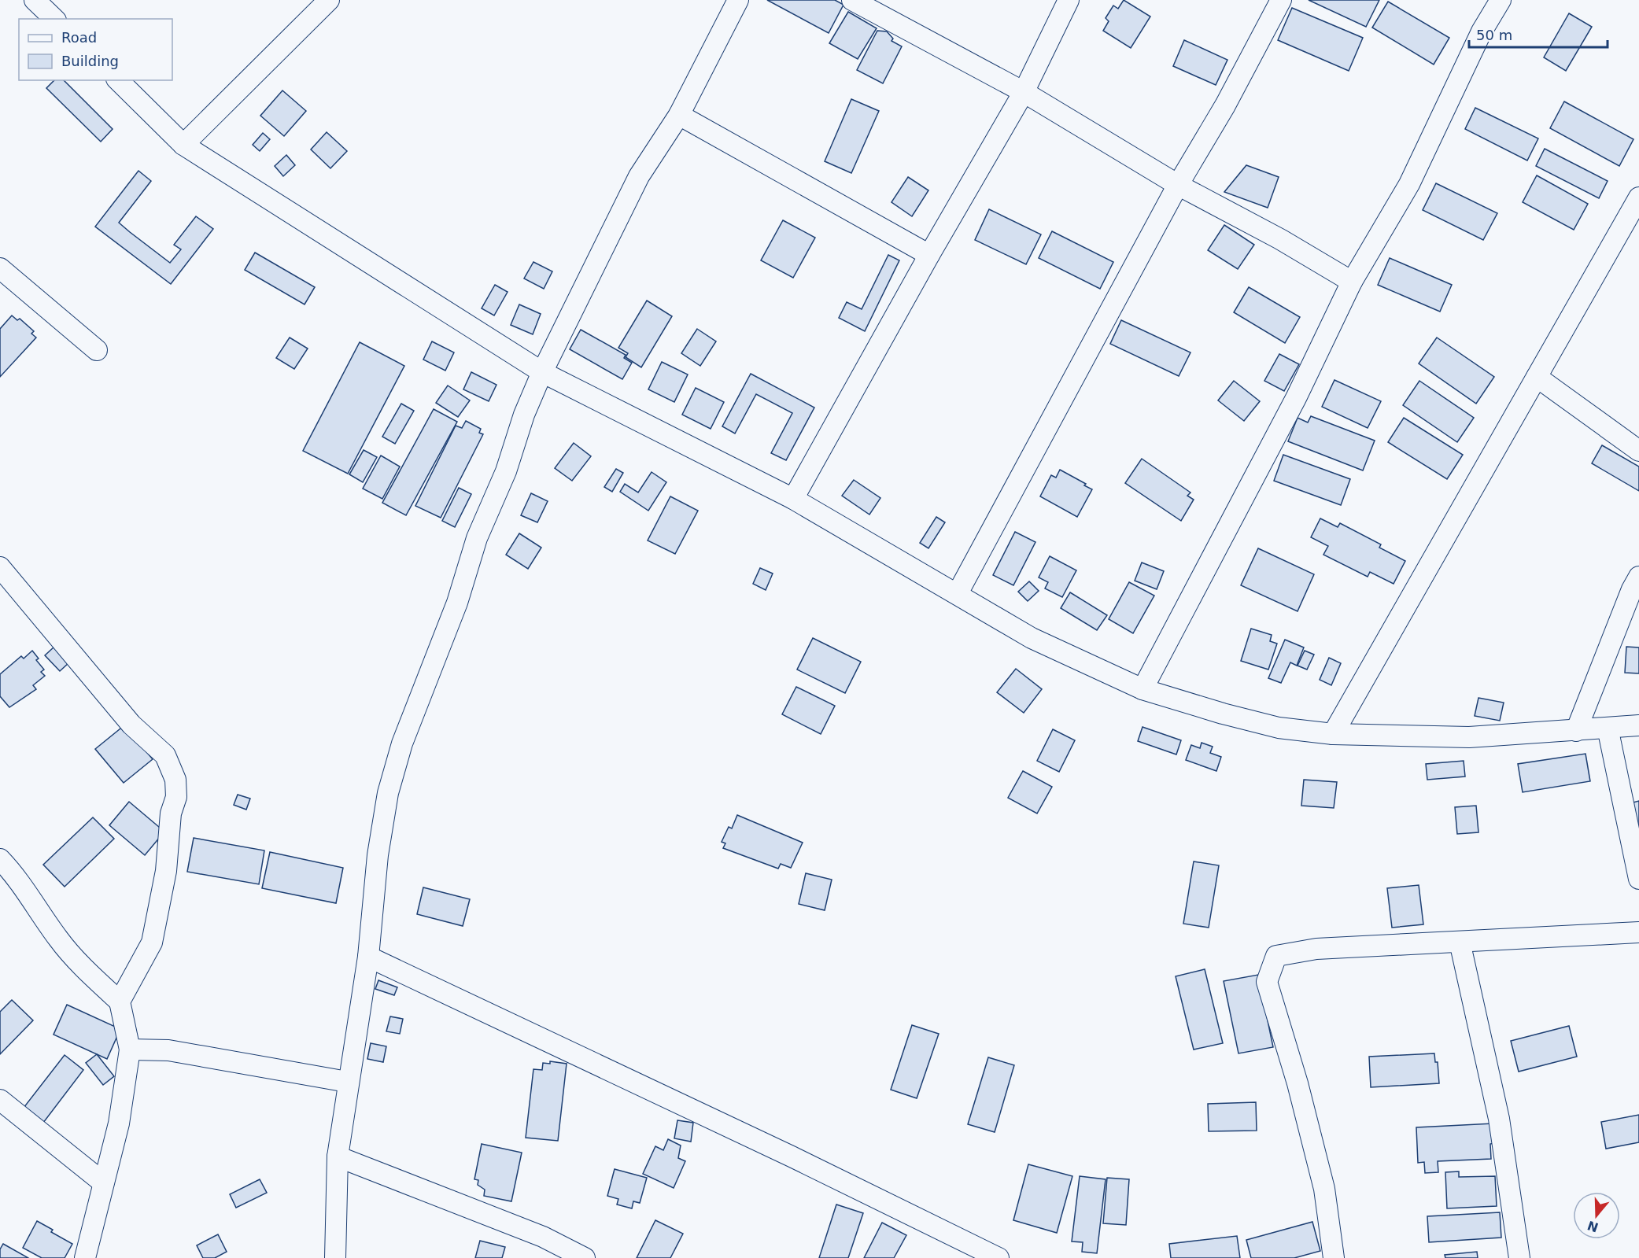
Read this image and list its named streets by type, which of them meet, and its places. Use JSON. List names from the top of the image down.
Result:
{
  "legend": ["Road", "Building"],
  "scale_bar": "50 m",
  "north": "bottom"
}
